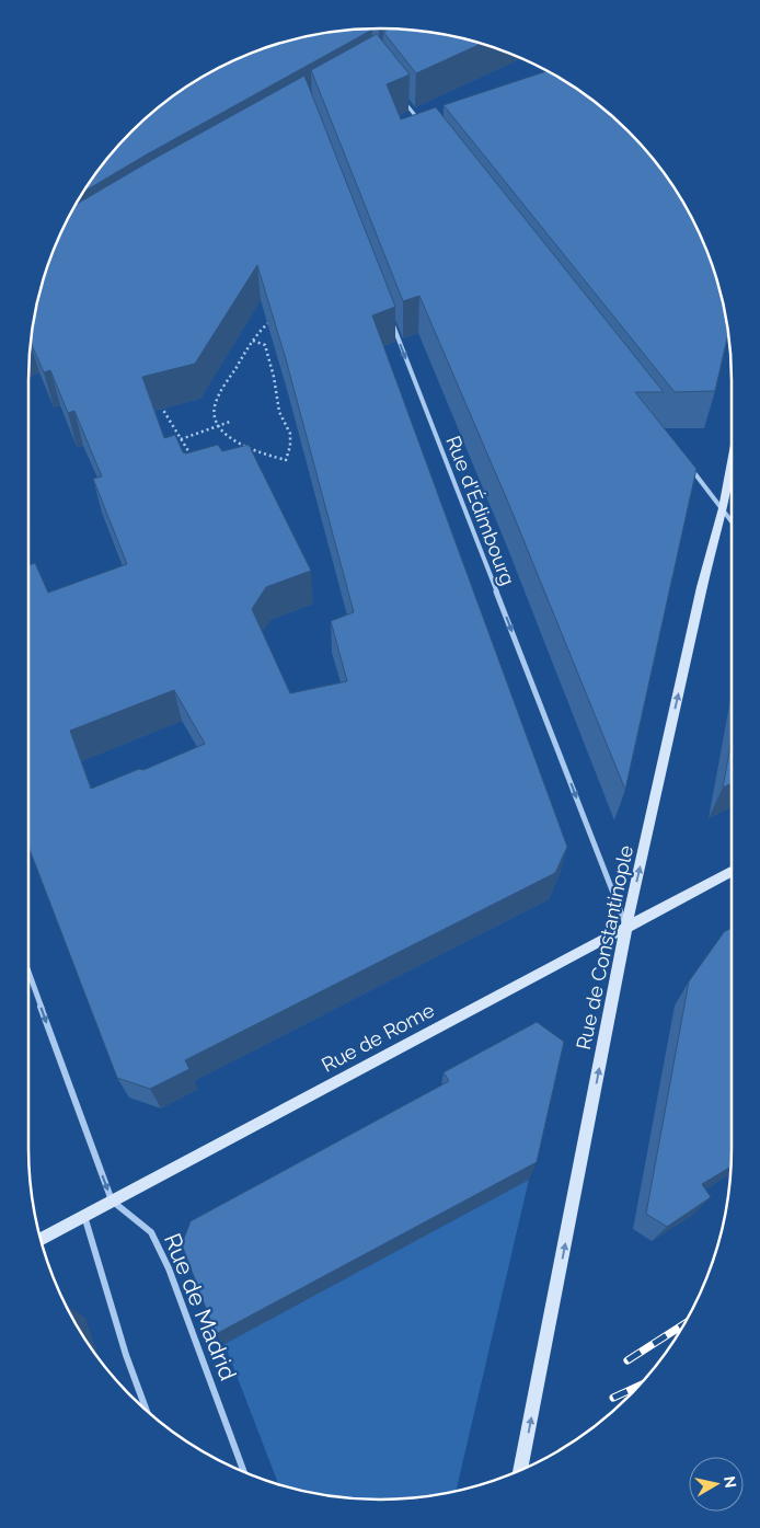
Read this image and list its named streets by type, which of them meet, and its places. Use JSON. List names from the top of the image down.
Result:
{
  "streets": {
    "main road": ["Rue de Constantinople", "Rue de Rome"],
    "street": ["Rue d'Édimbourg", "Rue de Madrid"]
  },
  "crossings": [
    ["Rue d'Édimbourg", "Rue de Constantinople"],
    ["Rue d'Édimbourg", "Rue de Rome"],
    ["Rue de Constantinople", "Rue de Rome"],
    ["Rue de Rome", "Rue de Madrid"]
  ],
  "one_way": ["Rue d'Édimbourg", "Rue de Constantinople"],
  "north": "right"
}
